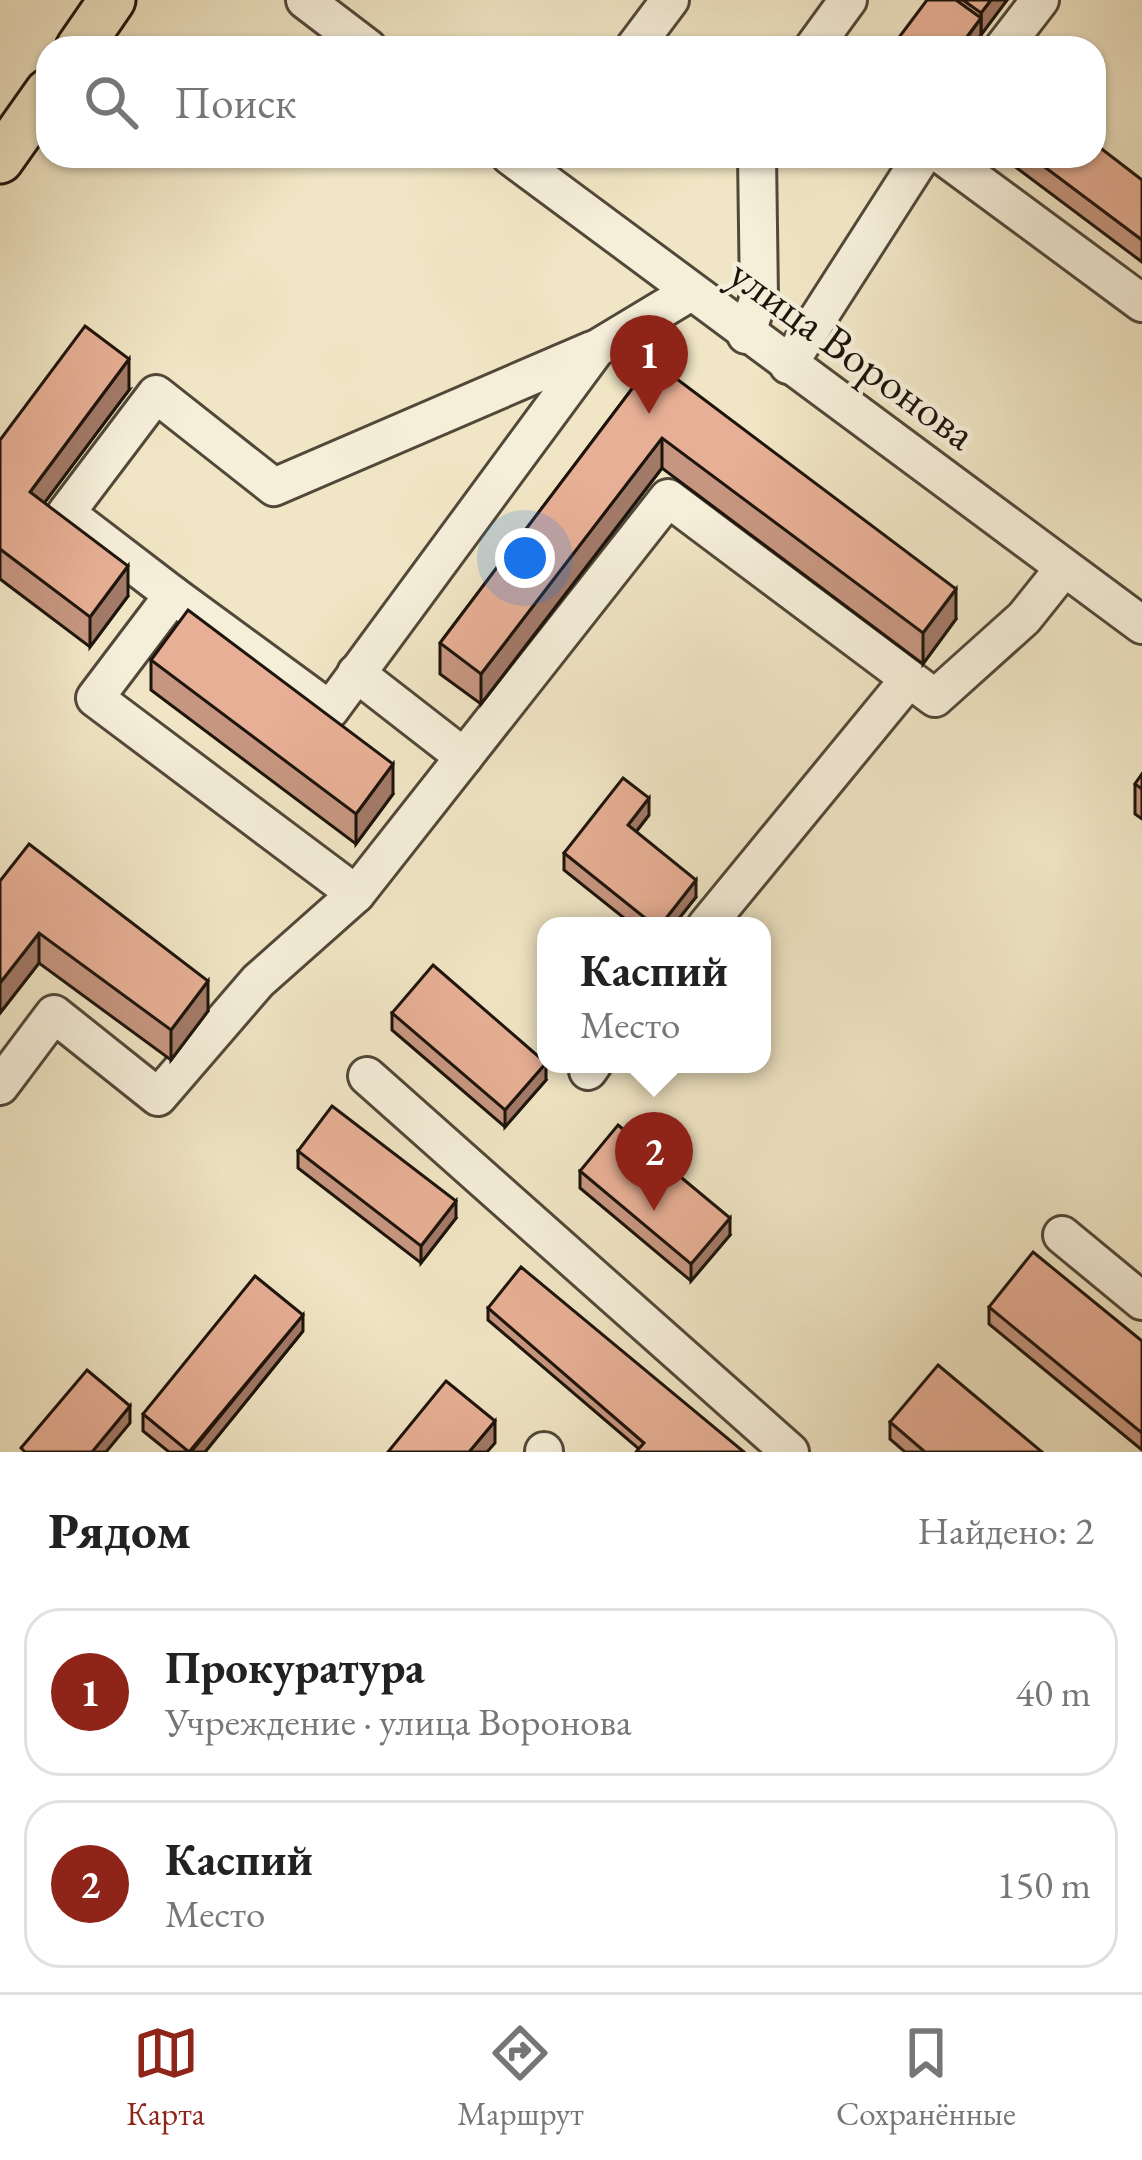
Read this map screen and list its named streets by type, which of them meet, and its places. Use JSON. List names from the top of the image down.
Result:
{
  "streets": {
    "street": ["улица Воронова"]
  },
  "page": {
    "search": "Поиск",
    "pins": ["1", "2"],
    "popup": ["Каспий", "Место"],
    "heading": ["Рядом", "Найдено: 2"],
    "list": [
      {
        "mark": "1",
        "name": "Прокуратура",
        "note": "Учреждение · улица Воронова",
        "value": "40 m"
      },
      {
        "mark": "2",
        "name": "Каспий",
        "note": "Место",
        "value": "150 m"
      }
    ],
    "nav": ["Карта", "Маршрут", "Сохранённые"]
  }
}
